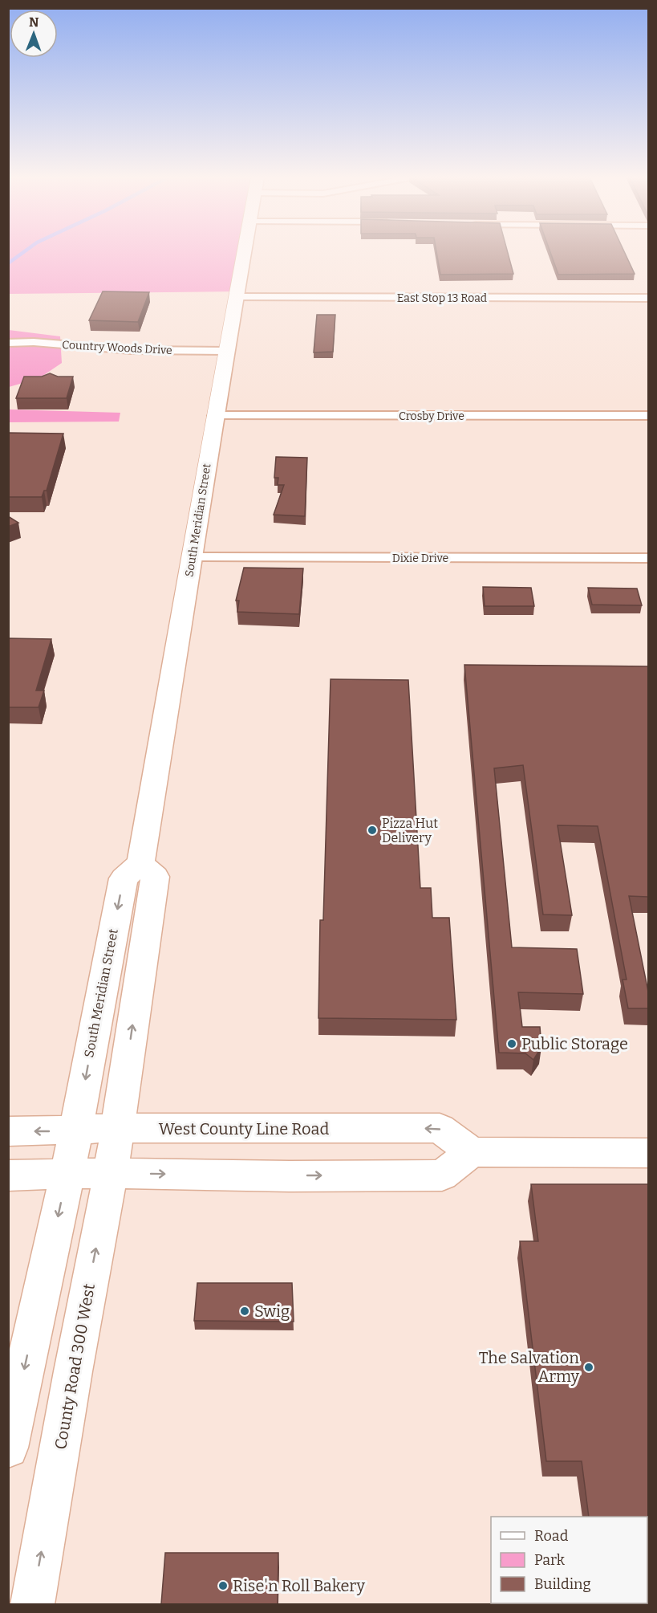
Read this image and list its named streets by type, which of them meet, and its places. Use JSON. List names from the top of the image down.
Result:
{
  "streets": {
    "main road": ["South Meridian Street", "West County Line Road", "County Road 300 West"],
    "street": [
      "East Stop 13 Road",
      "Country Woods Drive",
      "Crosby Drive",
      "Dixie Drive"
    ]
  },
  "crossings": [
    ["East Stop 13 Road", "South Meridian Street"],
    ["Country Woods Drive", "South Meridian Street"],
    ["Crosby Drive", "South Meridian Street"],
    ["South Meridian Street", "Dixie Drive"],
    ["South Meridian Street", "West County Line Road"],
    ["West County Line Road", "County Road 300 West"]
  ],
  "places": [
    "Pizza Hut Delivery",
    "Public Storage",
    "Swig",
    "The Salvation Army",
    "Rise'n Roll Bakery"
  ],
  "legend": ["Road", "Park", "Building"],
  "north": "top"
}
